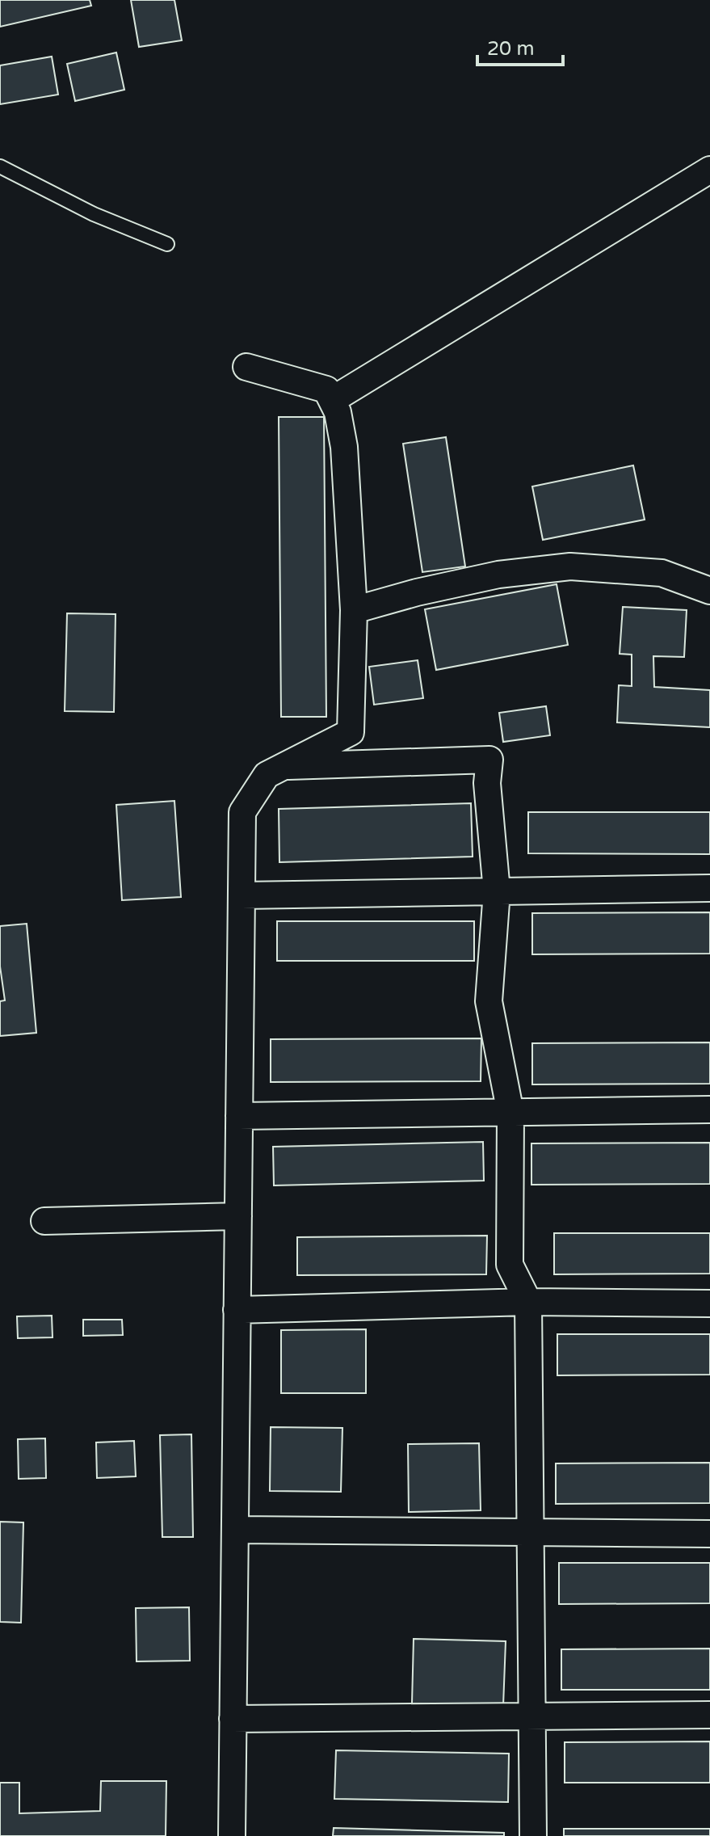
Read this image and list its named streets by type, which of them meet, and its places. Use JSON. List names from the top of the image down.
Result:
{
  "scale_bar": "20 m"
}
